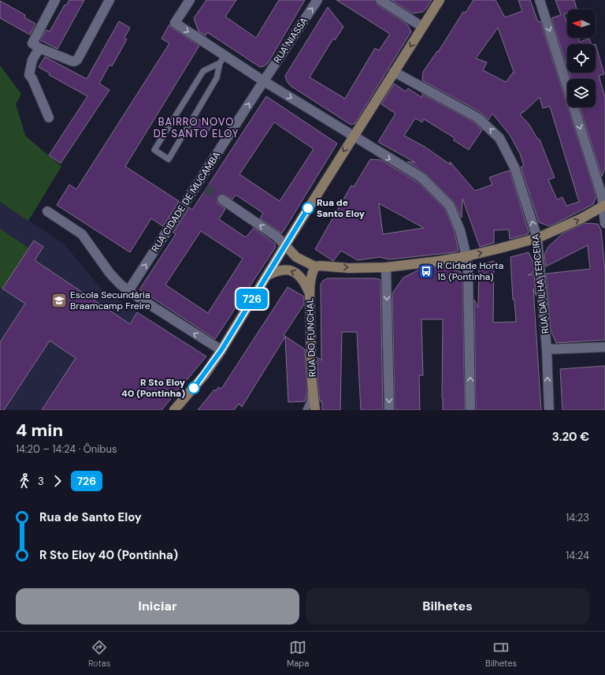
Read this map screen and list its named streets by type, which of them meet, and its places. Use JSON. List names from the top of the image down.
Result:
{
  "streets": {
    "main road": ["RUA DO FUNCHAL"],
    "street": ["RUA NIASSA", "RUA CIDADE DE MUCAMBA", "RUA DA ILHA TERCEIRA"]
  },
  "crossings": [
    ["RUA NIASSA", "RUA CIDADE DE MUCAMBA"]
  ],
  "one_way": ["RUA NIASSA", "RUA CIDADE DE MUCAMBA"],
  "districts": ["BAIRRO NOVO DE SANTO ELOY"],
  "places": {
    "other": ["Rua de Santo Eloy", "R Sto Eloy 40 (Pontinha)"],
    "bus stop": ["R Cidade Horta 15 (Pontinha)"],
    "school or university": ["Escola Secundária Braamcamp Freire"]
  },
  "lines": ["bus line 726"],
  "north": "left",
  "page": {
    "on_map": "726",
    "heading": ["4 min", "14:20 – 14:24 · Ônibus", "3.20 €"],
    "legs": ["3", "726"],
    "list": [
      {
        "name": "Rua de Santo Eloy",
        "value": "14:23"
      },
      {
        "name": "R Sto Eloy 40 (Pontinha)",
        "value": "14:24"
      }
    ],
    "buttons": ["Iniciar", "Bilhetes"],
    "tabs": ["Rotas", "Mapa", "Bilhetes"]
  }
}
